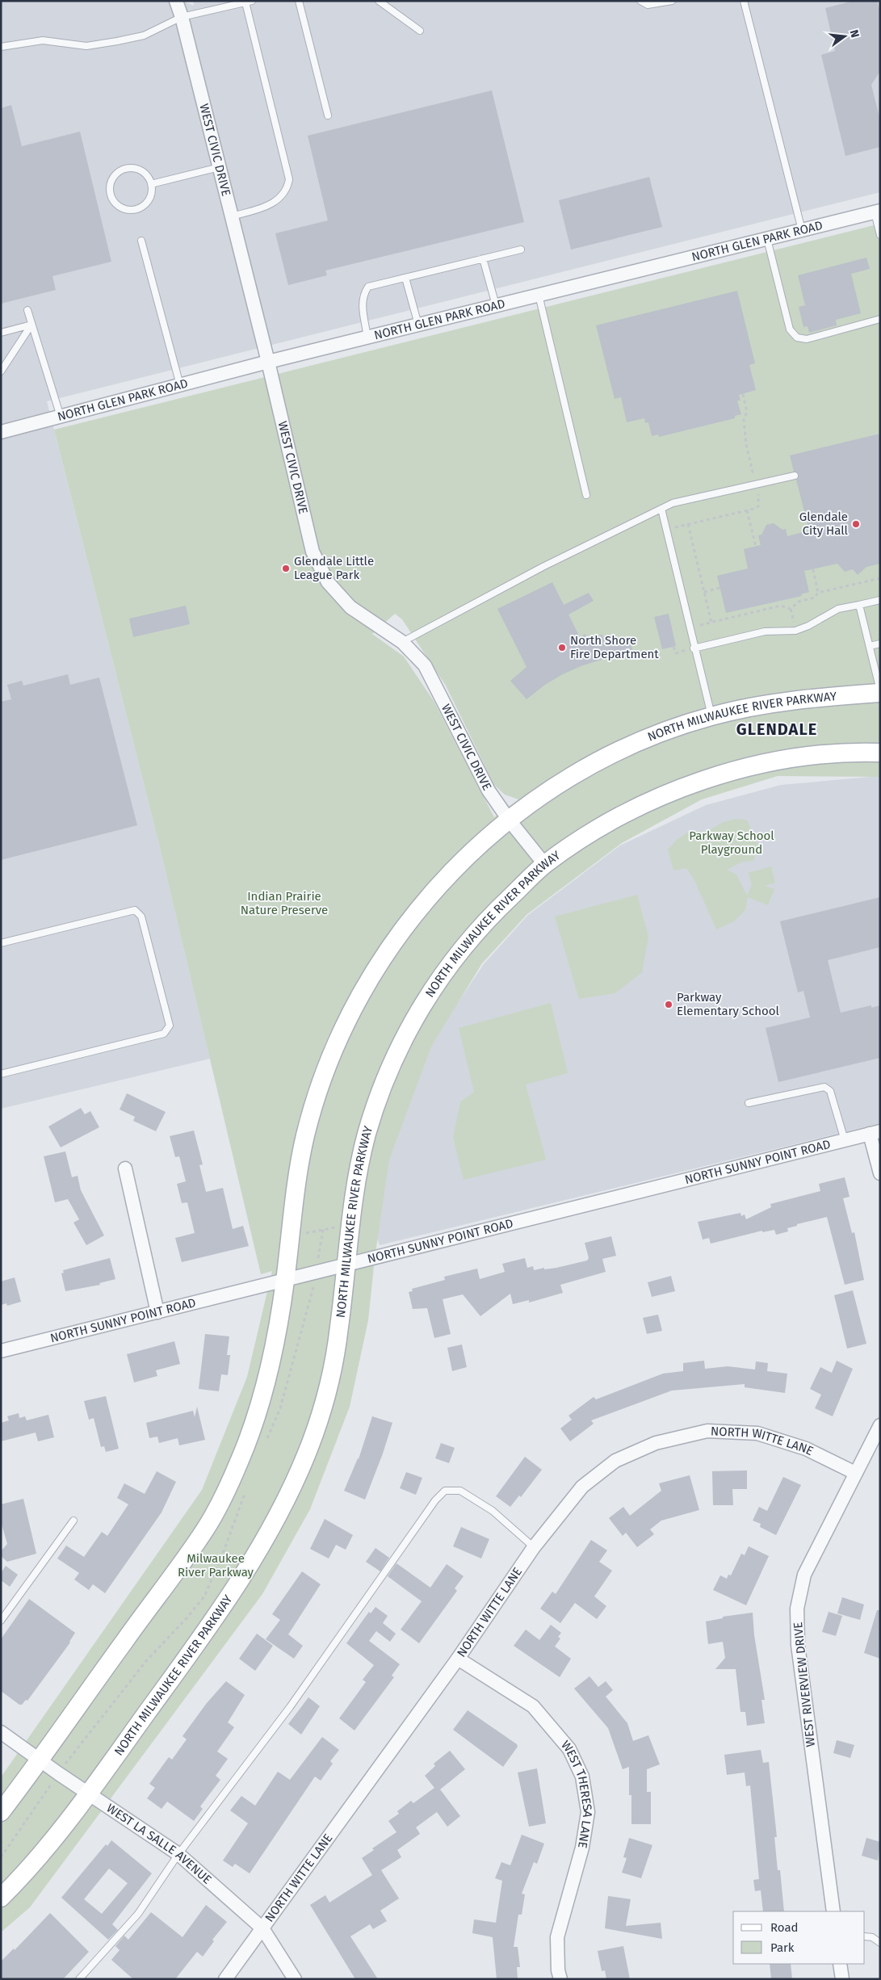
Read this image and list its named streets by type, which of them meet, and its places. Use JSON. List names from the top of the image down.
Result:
{
  "streets": {
    "street": [
      "WEST CIVIC DRIVE",
      "NORTH GLEN PARK ROAD",
      "NORTH MILWAUKEE RIVER PARKWAY",
      "NORTH SUNNY POINT ROAD",
      "NORTH WITTE LANE",
      "WEST RIVERVIEW DRIVE",
      "WEST THERESA LANE",
      "WEST LA SALLE AVENUE"
    ]
  },
  "crossings": [
    ["WEST CIVIC DRIVE", "NORTH GLEN PARK ROAD"],
    ["WEST CIVIC DRIVE", "NORTH MILWAUKEE RIVER PARKWAY"],
    ["NORTH MILWAUKEE RIVER PARKWAY", "NORTH SUNNY POINT ROAD"],
    ["NORTH MILWAUKEE RIVER PARKWAY", "WEST LA SALLE AVENUE"],
    ["NORTH WITTE LANE", "WEST RIVERVIEW DRIVE"],
    ["NORTH WITTE LANE", "WEST THERESA LANE"],
    ["NORTH WITTE LANE", "WEST LA SALLE AVENUE"]
  ],
  "districts": ["GLENDALE"],
  "parks": ["Parkway School Playground", "Indian Prairie Nature Preserve", "Milwaukee River Parkway"],
  "places": [
    "Glendale City Hall",
    "Glendale Little League Park",
    "North Shore Fire Department",
    "Parkway Elementary School"
  ],
  "legend": ["Road", "Park"],
  "north": "right"
}
